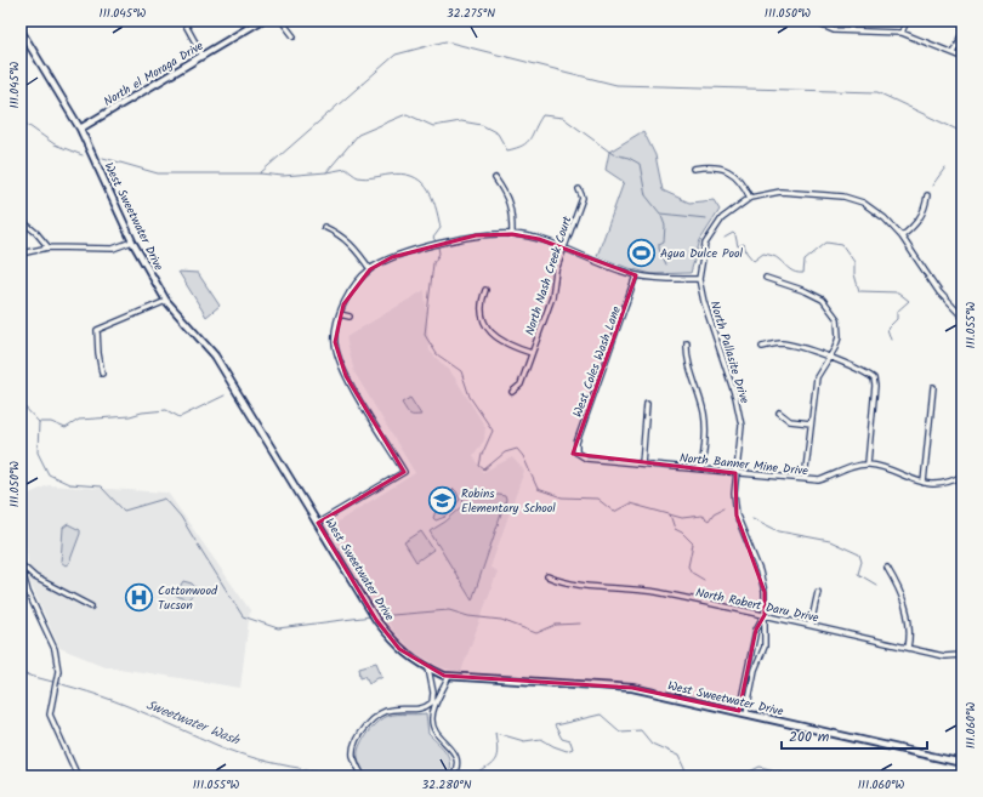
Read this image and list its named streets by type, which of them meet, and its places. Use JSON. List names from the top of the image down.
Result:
{
  "streets": {
    "street": [
      "North el Moraga Drive",
      "West Sweetwater Drive",
      "North Nash Creek Court",
      "North Pallasite Drive",
      "West Coles Wash Lane",
      "North Banner Mine Drive",
      "North Robert Daru Drive"
    ]
  },
  "crossings": [
    ["North el Moraga Drive", "West Sweetwater Drive"],
    ["West Sweetwater Drive", "North Pallasite Drive"],
    ["North Pallasite Drive", "North Banner Mine Drive"],
    ["North Pallasite Drive", "North Robert Daru Drive"],
    ["West Coles Wash Lane", "North Banner Mine Drive"]
  ],
  "water": ["Sweetwater Wash"],
  "places": {
    "sports": ["Agua Dulce Pool"],
    "school or university": ["Robins Elementary School"],
    "hospital": ["Cottonwood Tucson"]
  },
  "scale_bar": "200 m",
  "coordinates": [
    "111.045°W",
    "32.275°N",
    "111.050°W",
    "111.055°W",
    "111.060°W",
    "32.280°N"
  ]
}
